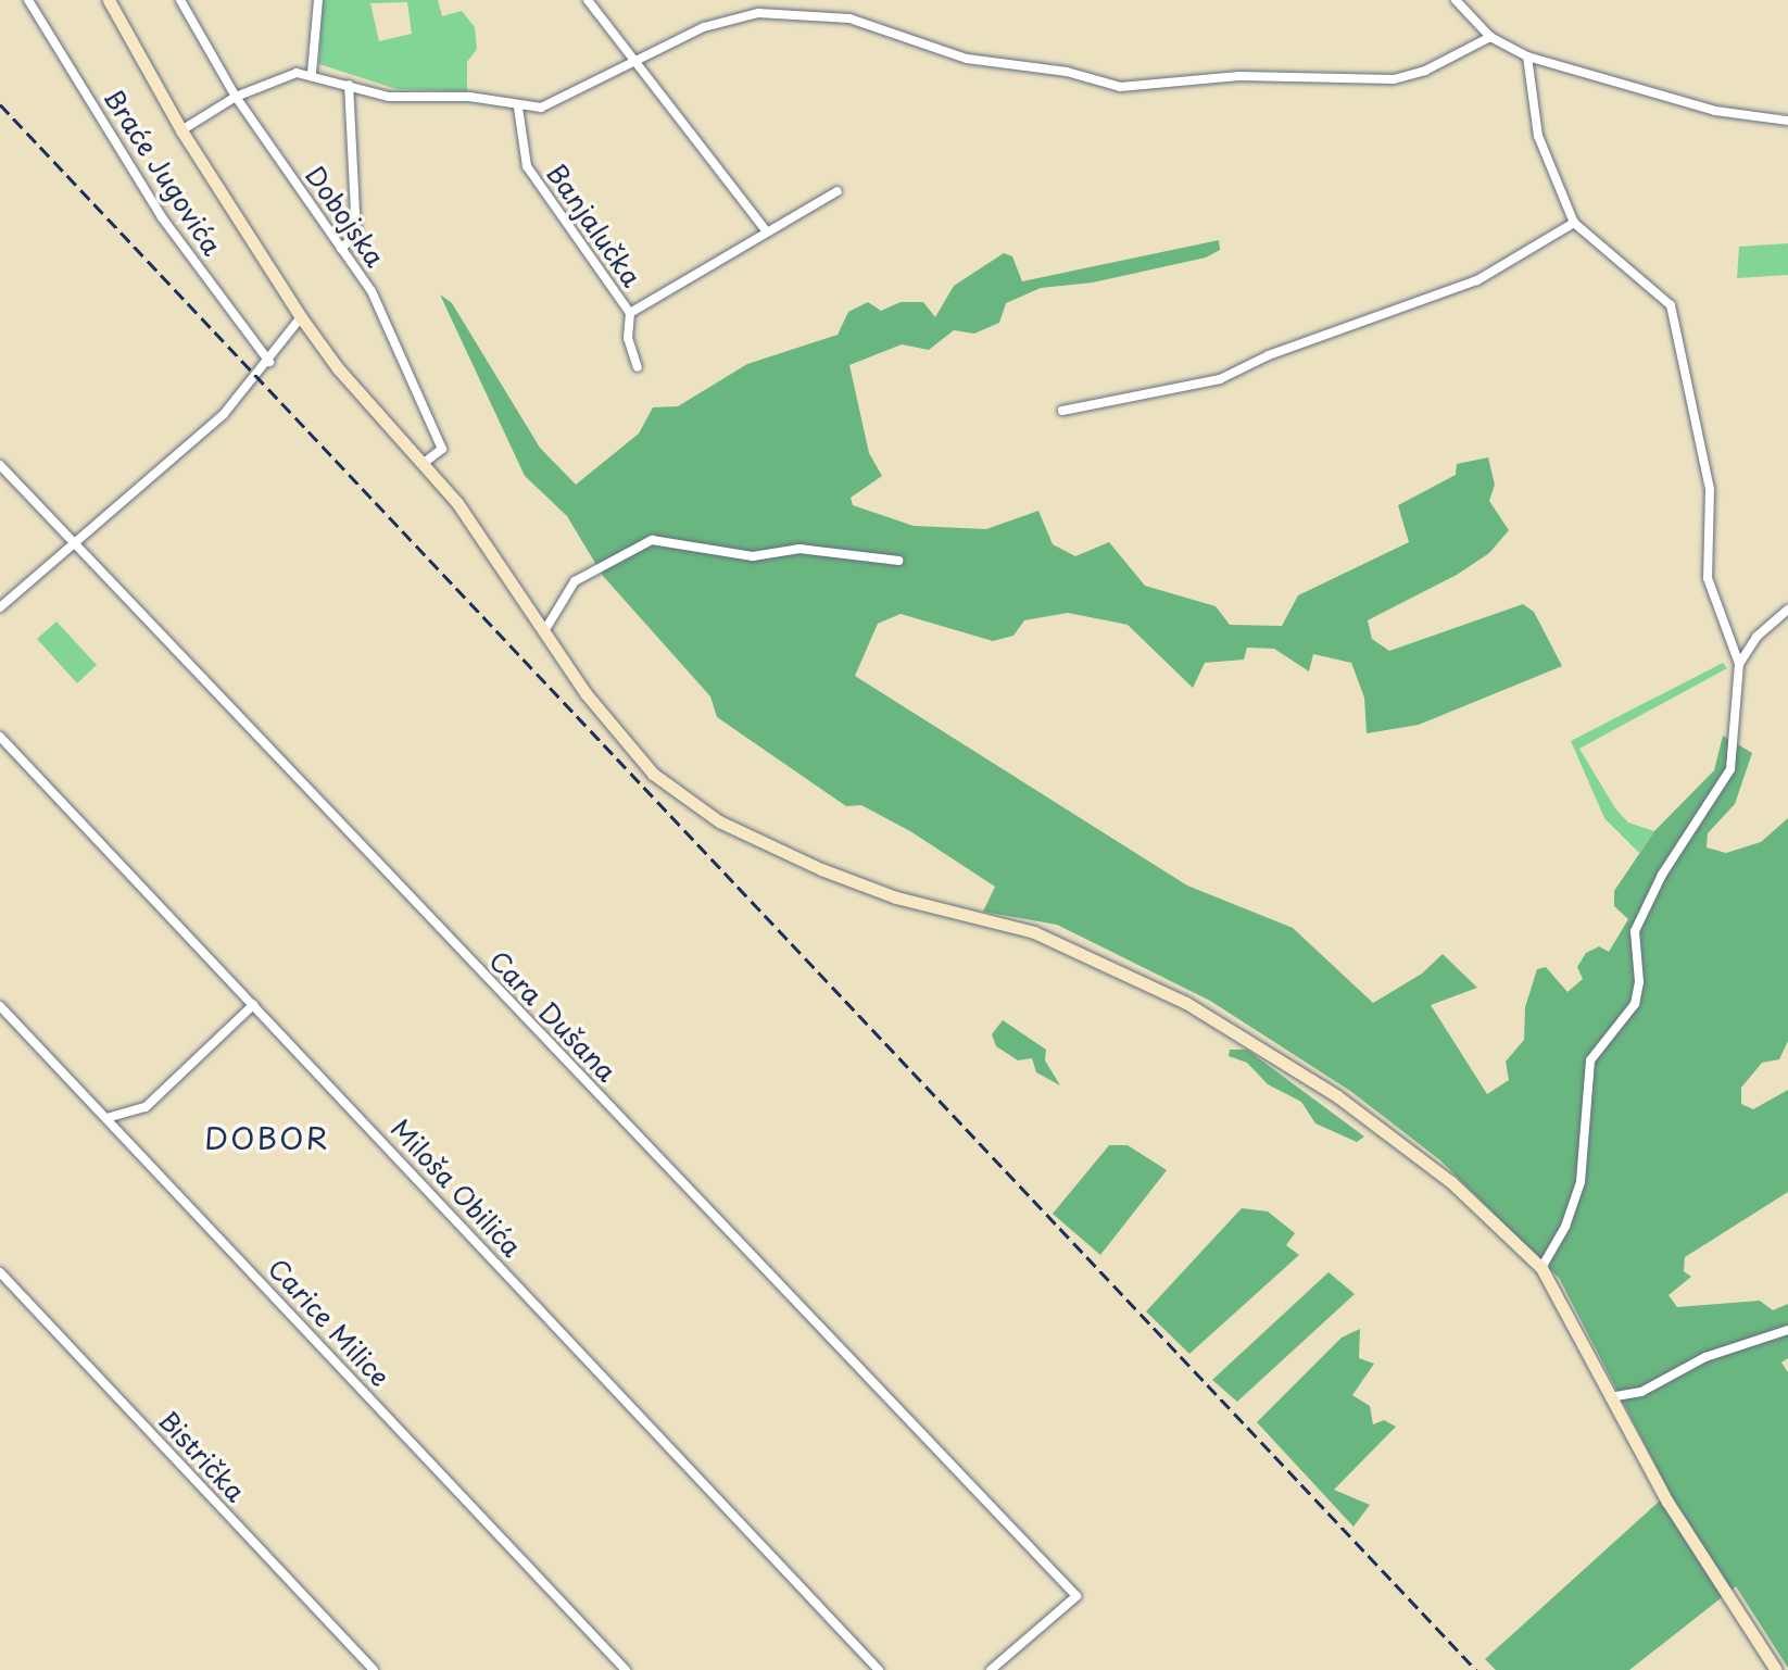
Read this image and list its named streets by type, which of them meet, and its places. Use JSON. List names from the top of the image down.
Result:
{
  "streets": {
    "street": [
      "Braće Jugovića",
      "Dobojska",
      "Banjalučka",
      "Cara Dušana",
      "Miloša Obilića",
      "Carice Milice",
      "Bistrička"
    ]
  },
  "districts": ["DOBOR"]
}
